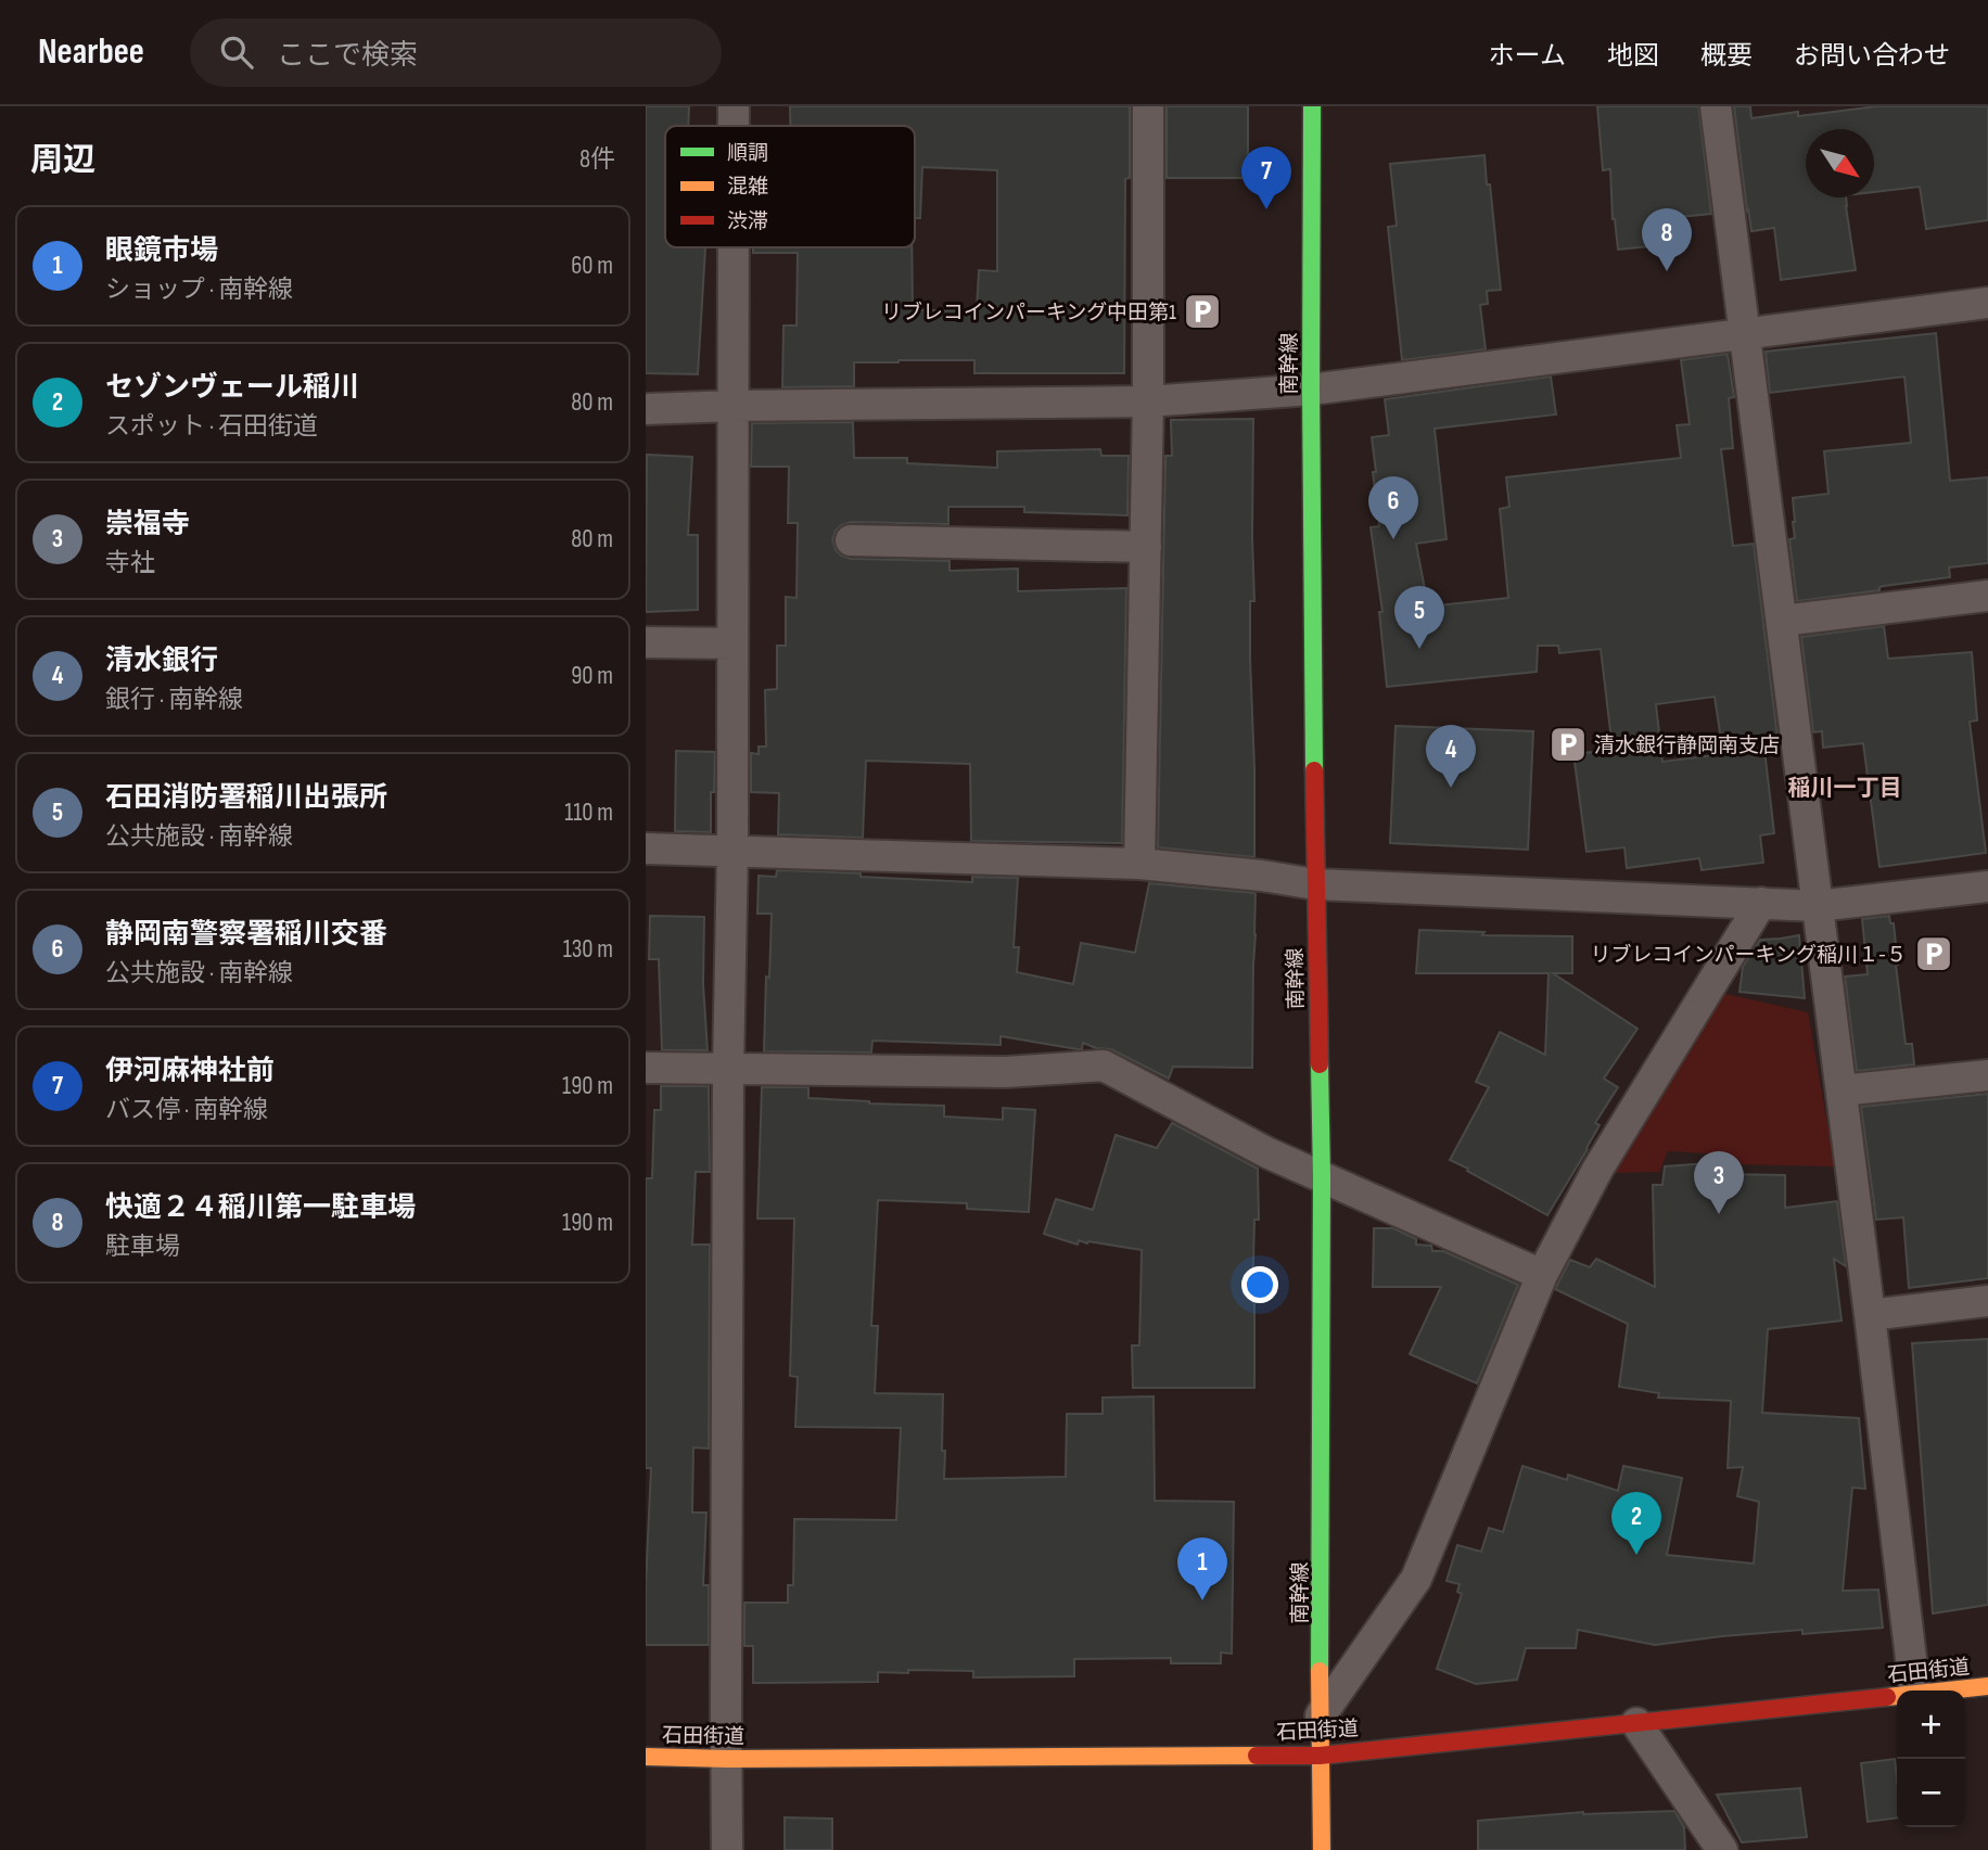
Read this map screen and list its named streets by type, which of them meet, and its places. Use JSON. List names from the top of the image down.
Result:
{
  "streets": {
    "main road": ["南幹線", "石田街道"]
  },
  "crossings": [
    ["南幹線", "石田街道"]
  ],
  "districts": ["稲川一丁目"],
  "places": {
    "parking": ["リブレコインパーキング中田第1", "清水銀行静岡南支店", "リブレコインパーキング稲川１-５"]
  },
  "legend": ["順調", "混雑", "渋滞"],
  "north": "bottom right",
  "page": {
    "header": "Nearbee",
    "search": "ここで検索",
    "nav": [
      "ホーム",
      "地図",
      "概要",
      "お問い合わせ"
    ],
    "heading": ["周辺", "8件"],
    "pins": [
      "7",
      "8",
      "6",
      "5",
      "4",
      "3",
      "2",
      "1"
    ],
    "list": [
      {
        "mark": "1",
        "name": "眼鏡市場",
        "note": "ショップ · 南幹線",
        "value": "60 m"
      },
      {
        "mark": "2",
        "name": "セゾンヴェール稲川",
        "note": "スポット · 石田街道",
        "value": "80 m"
      },
      {
        "mark": "3",
        "name": "崇福寺",
        "note": "寺社",
        "value": "80 m"
      },
      {
        "mark": "4",
        "name": "清水銀行",
        "note": "銀行 · 南幹線",
        "value": "90 m"
      },
      {
        "mark": "5",
        "name": "石田消防署稲川出張所",
        "note": "公共施設 · 南幹線",
        "value": "110 m"
      },
      {
        "mark": "6",
        "name": "静岡南警察署稲川交番",
        "note": "公共施設 · 南幹線",
        "value": "130 m"
      },
      {
        "mark": "7",
        "name": "伊河麻神社前",
        "note": "バス停 · 南幹線",
        "value": "190 m"
      },
      {
        "mark": "8",
        "name": "快適２４稲川第一駐車場",
        "note": "駐車場",
        "value": "190 m"
      }
    ],
    "map_buttons": ["+", "−"]
  }
}
